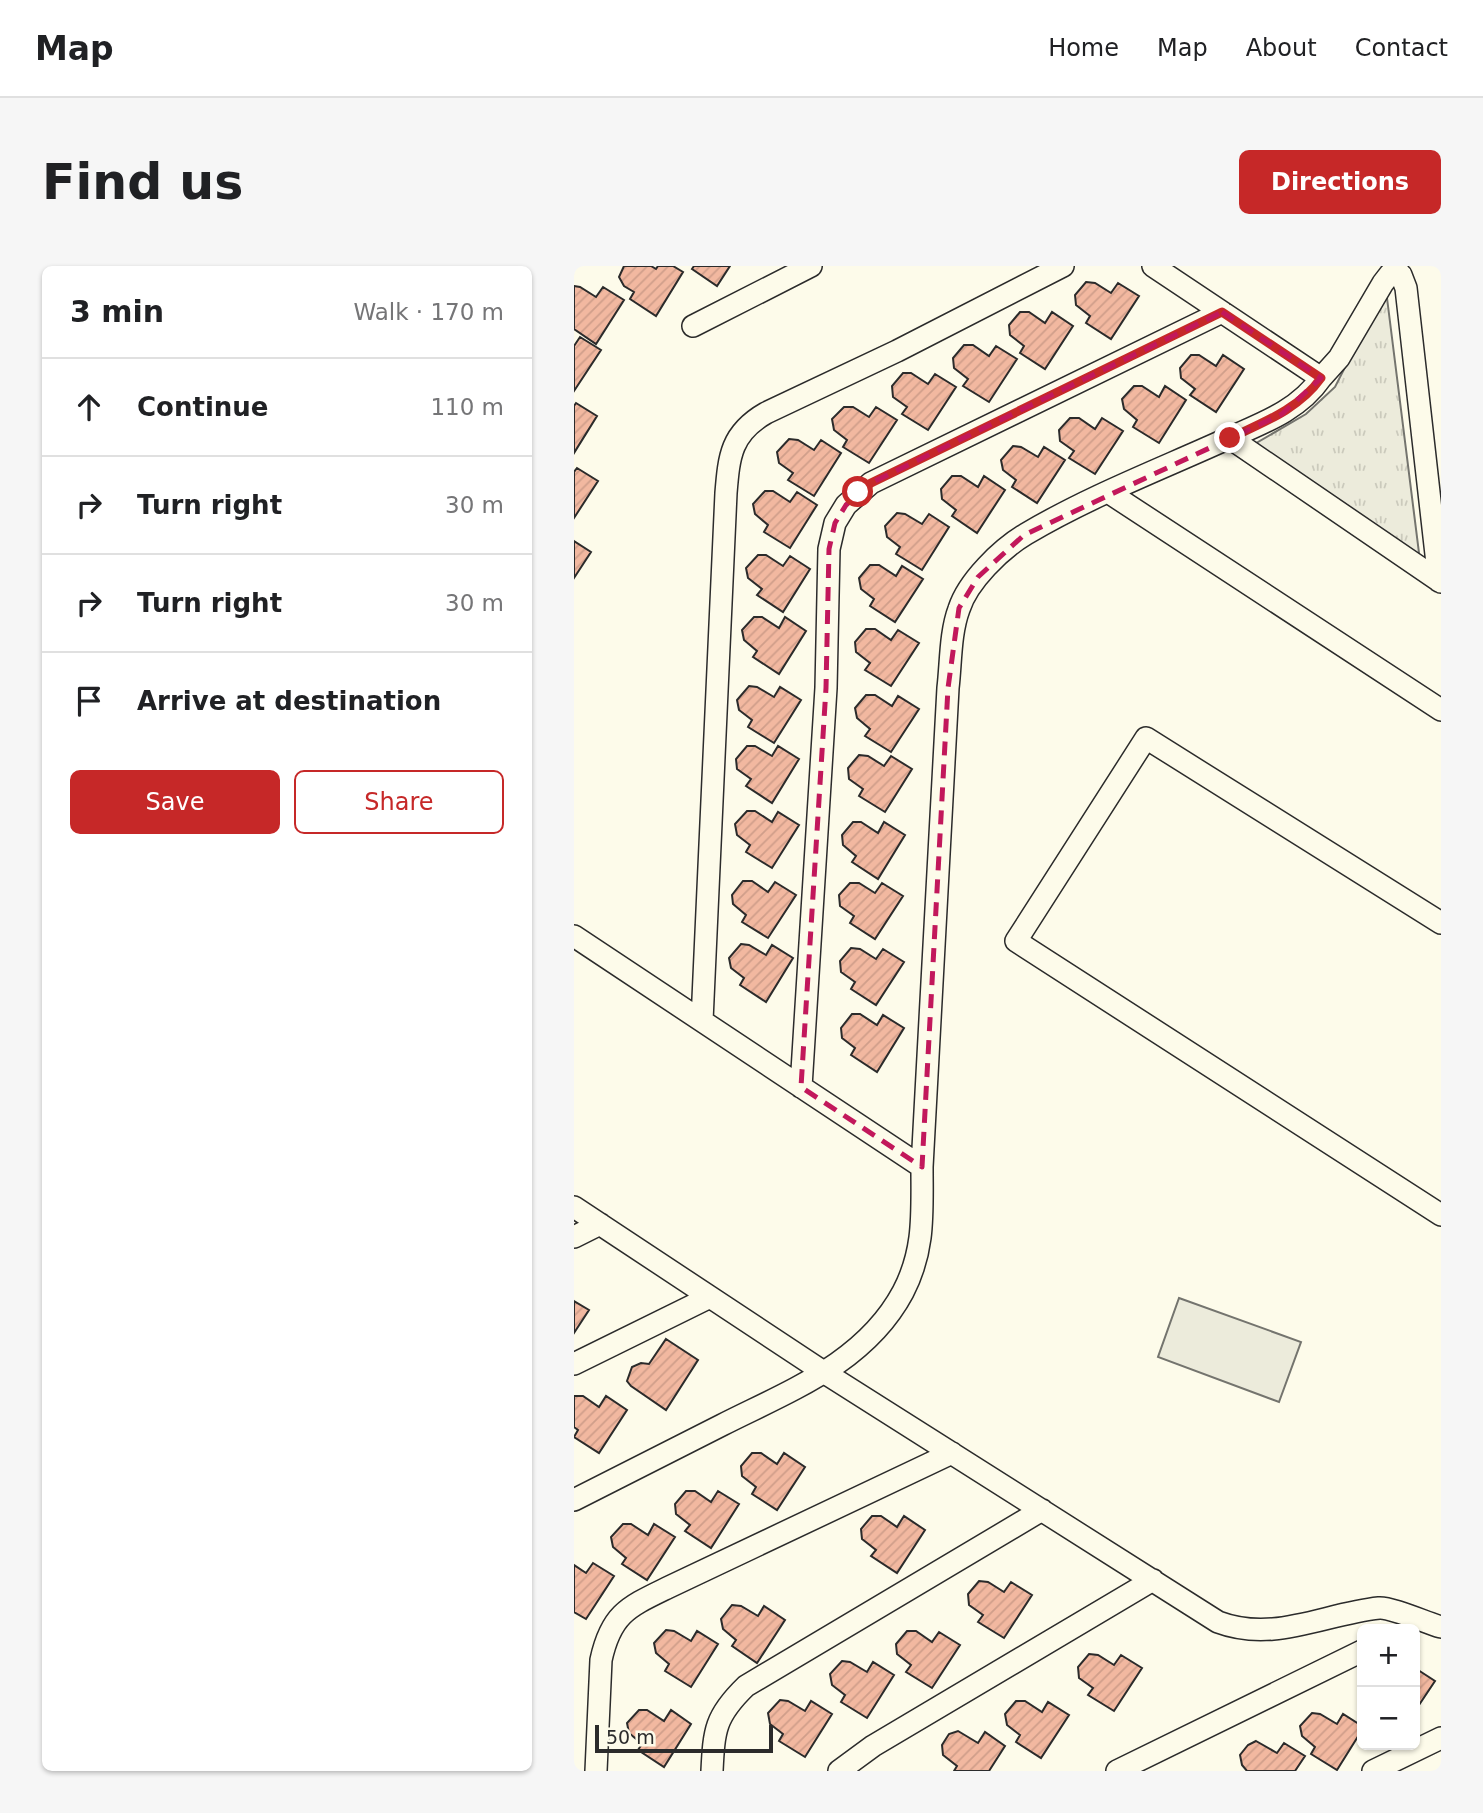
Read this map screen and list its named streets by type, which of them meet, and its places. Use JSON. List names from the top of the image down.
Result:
{
  "scale_bar": "50 m",
  "page": {
    "header": "Map",
    "nav": [
      "Home",
      "Map",
      "About",
      "Contact"
    ],
    "buttons": [
      "Directions",
      ["Save", "Share"]
    ],
    "title": "Find us",
    "heading": ["3 min", "Walk · 170 m"],
    "list": [
      ["Continue", "110 m"],
      ["Turn right", "30 m"],
      ["Turn right", "30 m"],
      "Arrive at destination"
    ],
    "map_buttons": ["+", "−"],
    "scale": "50 m"
  }
}
